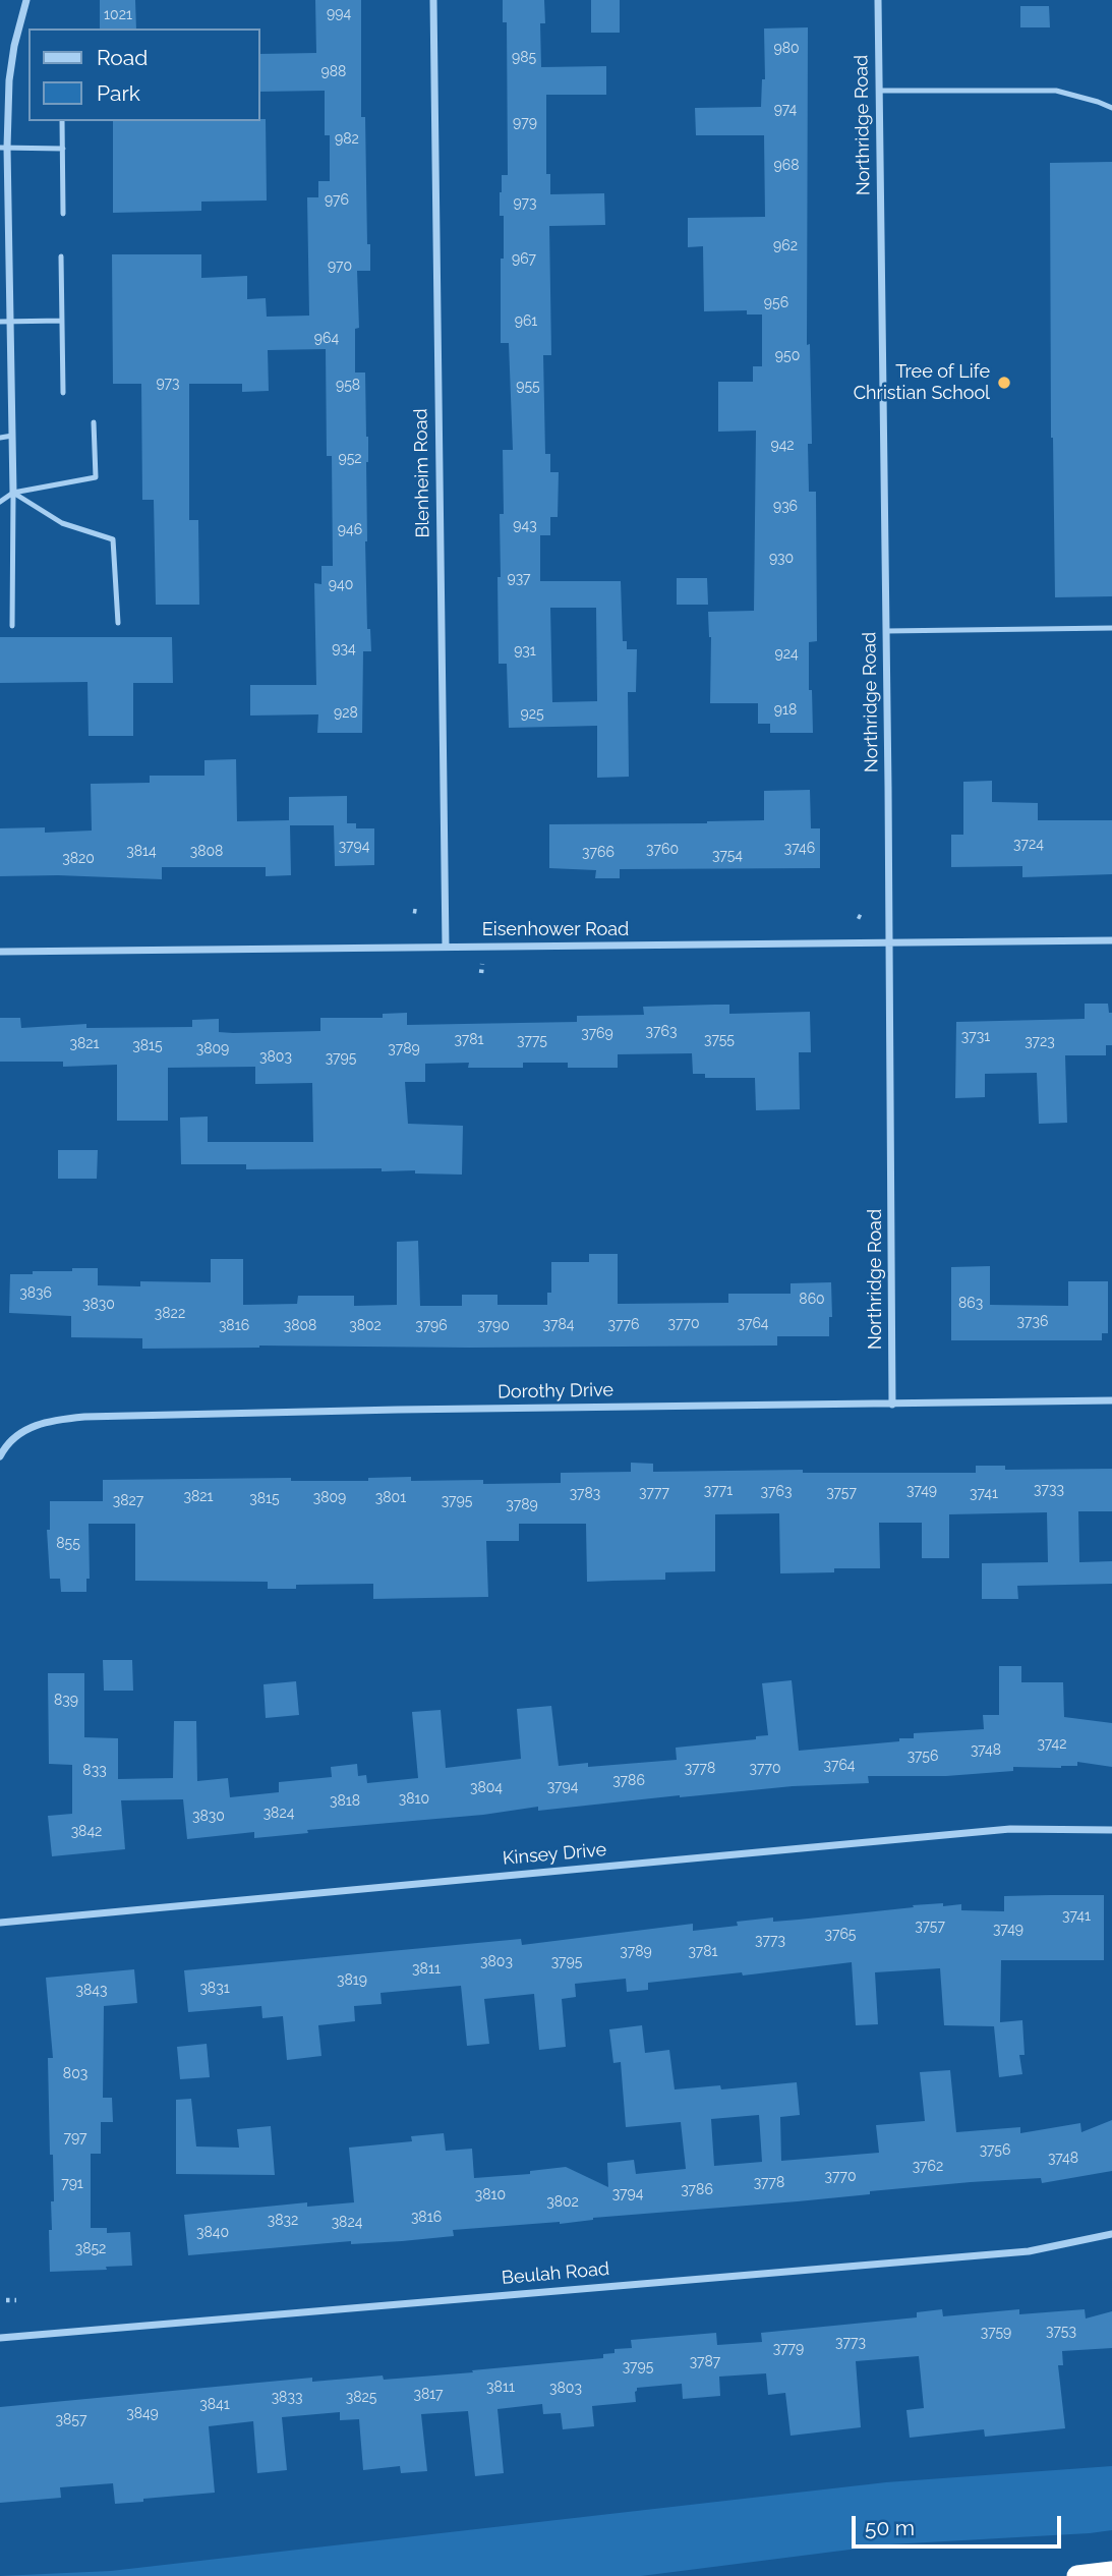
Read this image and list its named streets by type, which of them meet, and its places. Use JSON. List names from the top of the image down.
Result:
{
  "streets": {
    "street": [
      "Northridge Road",
      "Blenheim Road",
      "Eisenhower Road",
      "Dorothy Drive",
      "Kinsey Drive",
      "Beulah Road"
    ]
  },
  "crossings": [
    ["Northridge Road", "Eisenhower Road"],
    ["Northridge Road", "Dorothy Drive"],
    ["Blenheim Road", "Eisenhower Road"]
  ],
  "places": ["Tree of Life Christian School"],
  "house_numbers": [
    "994",
    "1021",
    "980",
    "985",
    "988",
    "974",
    "979",
    "982",
    "968",
    "976",
    "973",
    "962",
    "967",
    "970",
    "956",
    "961",
    "964",
    "950",
    "973",
    "958",
    "955",
    "942",
    "952",
    "936",
    "943",
    "946",
    "930",
    "937",
    "940",
    "934",
    "931",
    "924",
    "918",
    "928",
    "925",
    "3724",
    "3794",
    "3746",
    "3760",
    "3814",
    "3808",
    "3766",
    "3754",
    "3820",
    "3763",
    "3769",
    "3731",
    "3781",
    "3755",
    "3775",
    "3723",
    "3821",
    "3815",
    "3809",
    "3789",
    "3803",
    "3795",
    "3836",
    "860",
    "863",
    "3830",
    "3822",
    "3736",
    "3770",
    "3764",
    "3784",
    "3776",
    "3816",
    "3808",
    "3802",
    "3796",
    "3790",
    "3733",
    "3771",
    "3749",
    "3763",
    "3777",
    "3757",
    "3783",
    "3741",
    "3821",
    "3809",
    "3801",
    "3815",
    "3827",
    "3795",
    "3789",
    "855",
    "839",
    "3742",
    "3748",
    "3756",
    "3764",
    "3778",
    "3770",
    "833",
    "3786",
    "3794",
    "3804",
    "3810",
    "3818",
    "3824",
    "3830",
    "3842",
    "3741",
    "3757",
    "3749",
    "3765",
    "3773",
    "3789",
    "3781",
    "3803",
    "3795",
    "3811",
    "3819",
    "3831",
    "3843",
    "803",
    "797",
    "3756",
    "3748",
    "3762",
    "3770",
    "3778",
    "791",
    "3786",
    "3794",
    "3810",
    "3802",
    "3816",
    "3832",
    "3824",
    "3840",
    "3852",
    "3753",
    "3759",
    "3773",
    "3779",
    "3787",
    "3795",
    "3811",
    "3803",
    "3817",
    "3833",
    "3825",
    "3841",
    "3849",
    "3857"
  ],
  "legend": ["Road", "Park"],
  "scale_bar": "50 m"
}
